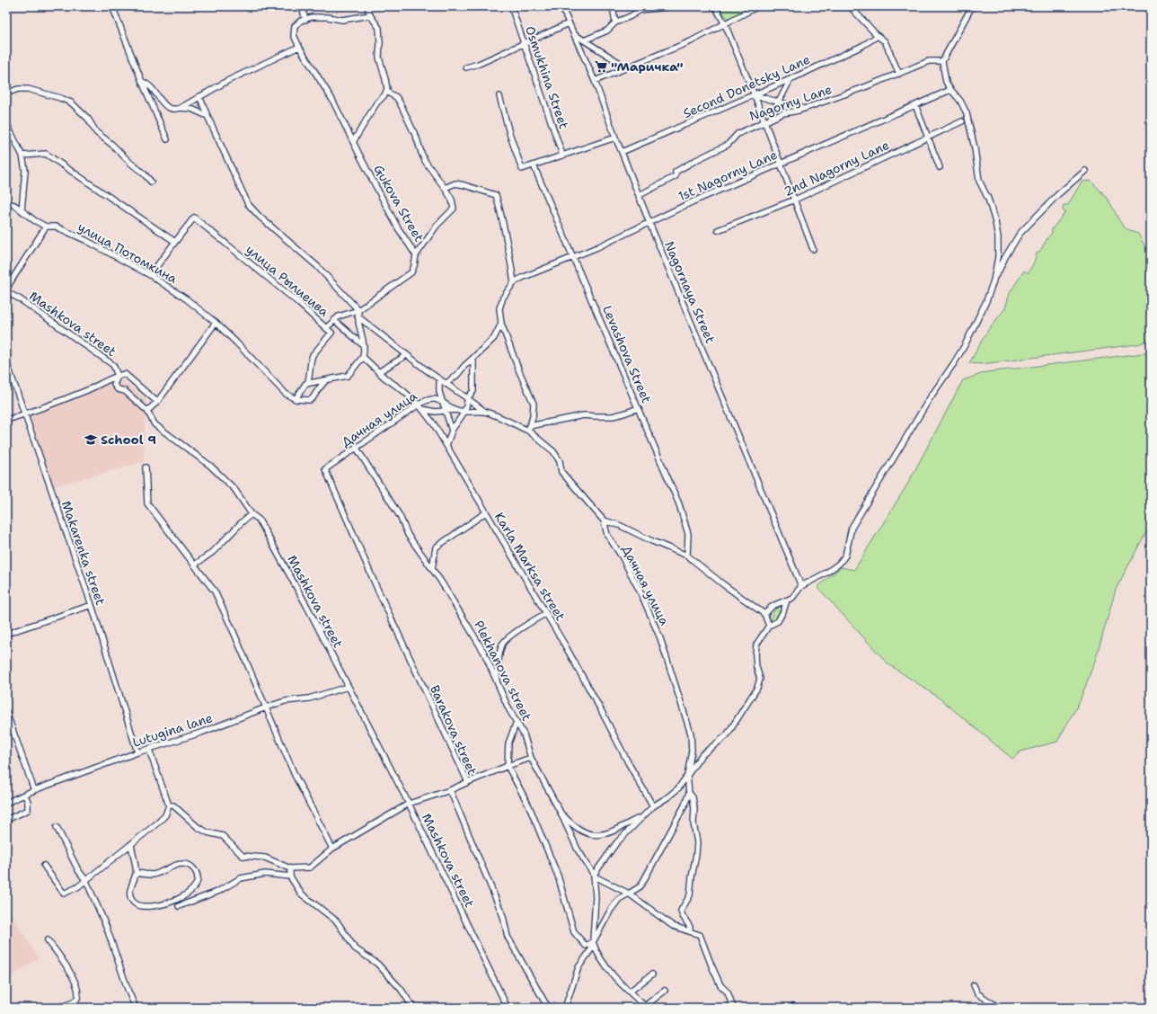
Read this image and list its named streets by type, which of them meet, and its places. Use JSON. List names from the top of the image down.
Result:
{
  "streets": {
    "street": [
      "Osmukhina Street",
      "Second Donetsky Lane",
      "Nagorny Lane",
      "2nd Nagorny Lane",
      "1st Nagorny Lane",
      "Gukova Street",
      "улица Потомкина",
      "улица Рылиеива",
      "Nagornaya Street",
      "Mashkova street",
      "Levashova Street",
      "Дачная улица",
      "Makarenka street",
      "Karla Marksa street",
      "Plekhanova street",
      "Lutugina lane",
      "Barakova street"
    ]
  },
  "crossings": [
    ["Second Donetsky Lane", "Nagornaya Street"],
    ["Nagorny Lane", "Nagornaya Street"],
    ["1st Nagorny Lane", "Nagornaya Street"],
    ["1st Nagorny Lane", "Levashova Street"],
    ["Gukova Street", "улица Рылиеива"],
    ["Mashkova street", "Lutugina lane"],
    ["Mashkova street", "Barakova street"],
    ["Дачная улица", "Karla Marksa street"],
    ["Дачная улица", "Plekhanova street"],
    ["Дачная улица", "Barakova street"],
    ["Makarenka street", "Lutugina lane"]
  ],
  "places": {
    "supermarket": ["\"Маричка\""],
    "school or university": ["School 9"]
  }
}
